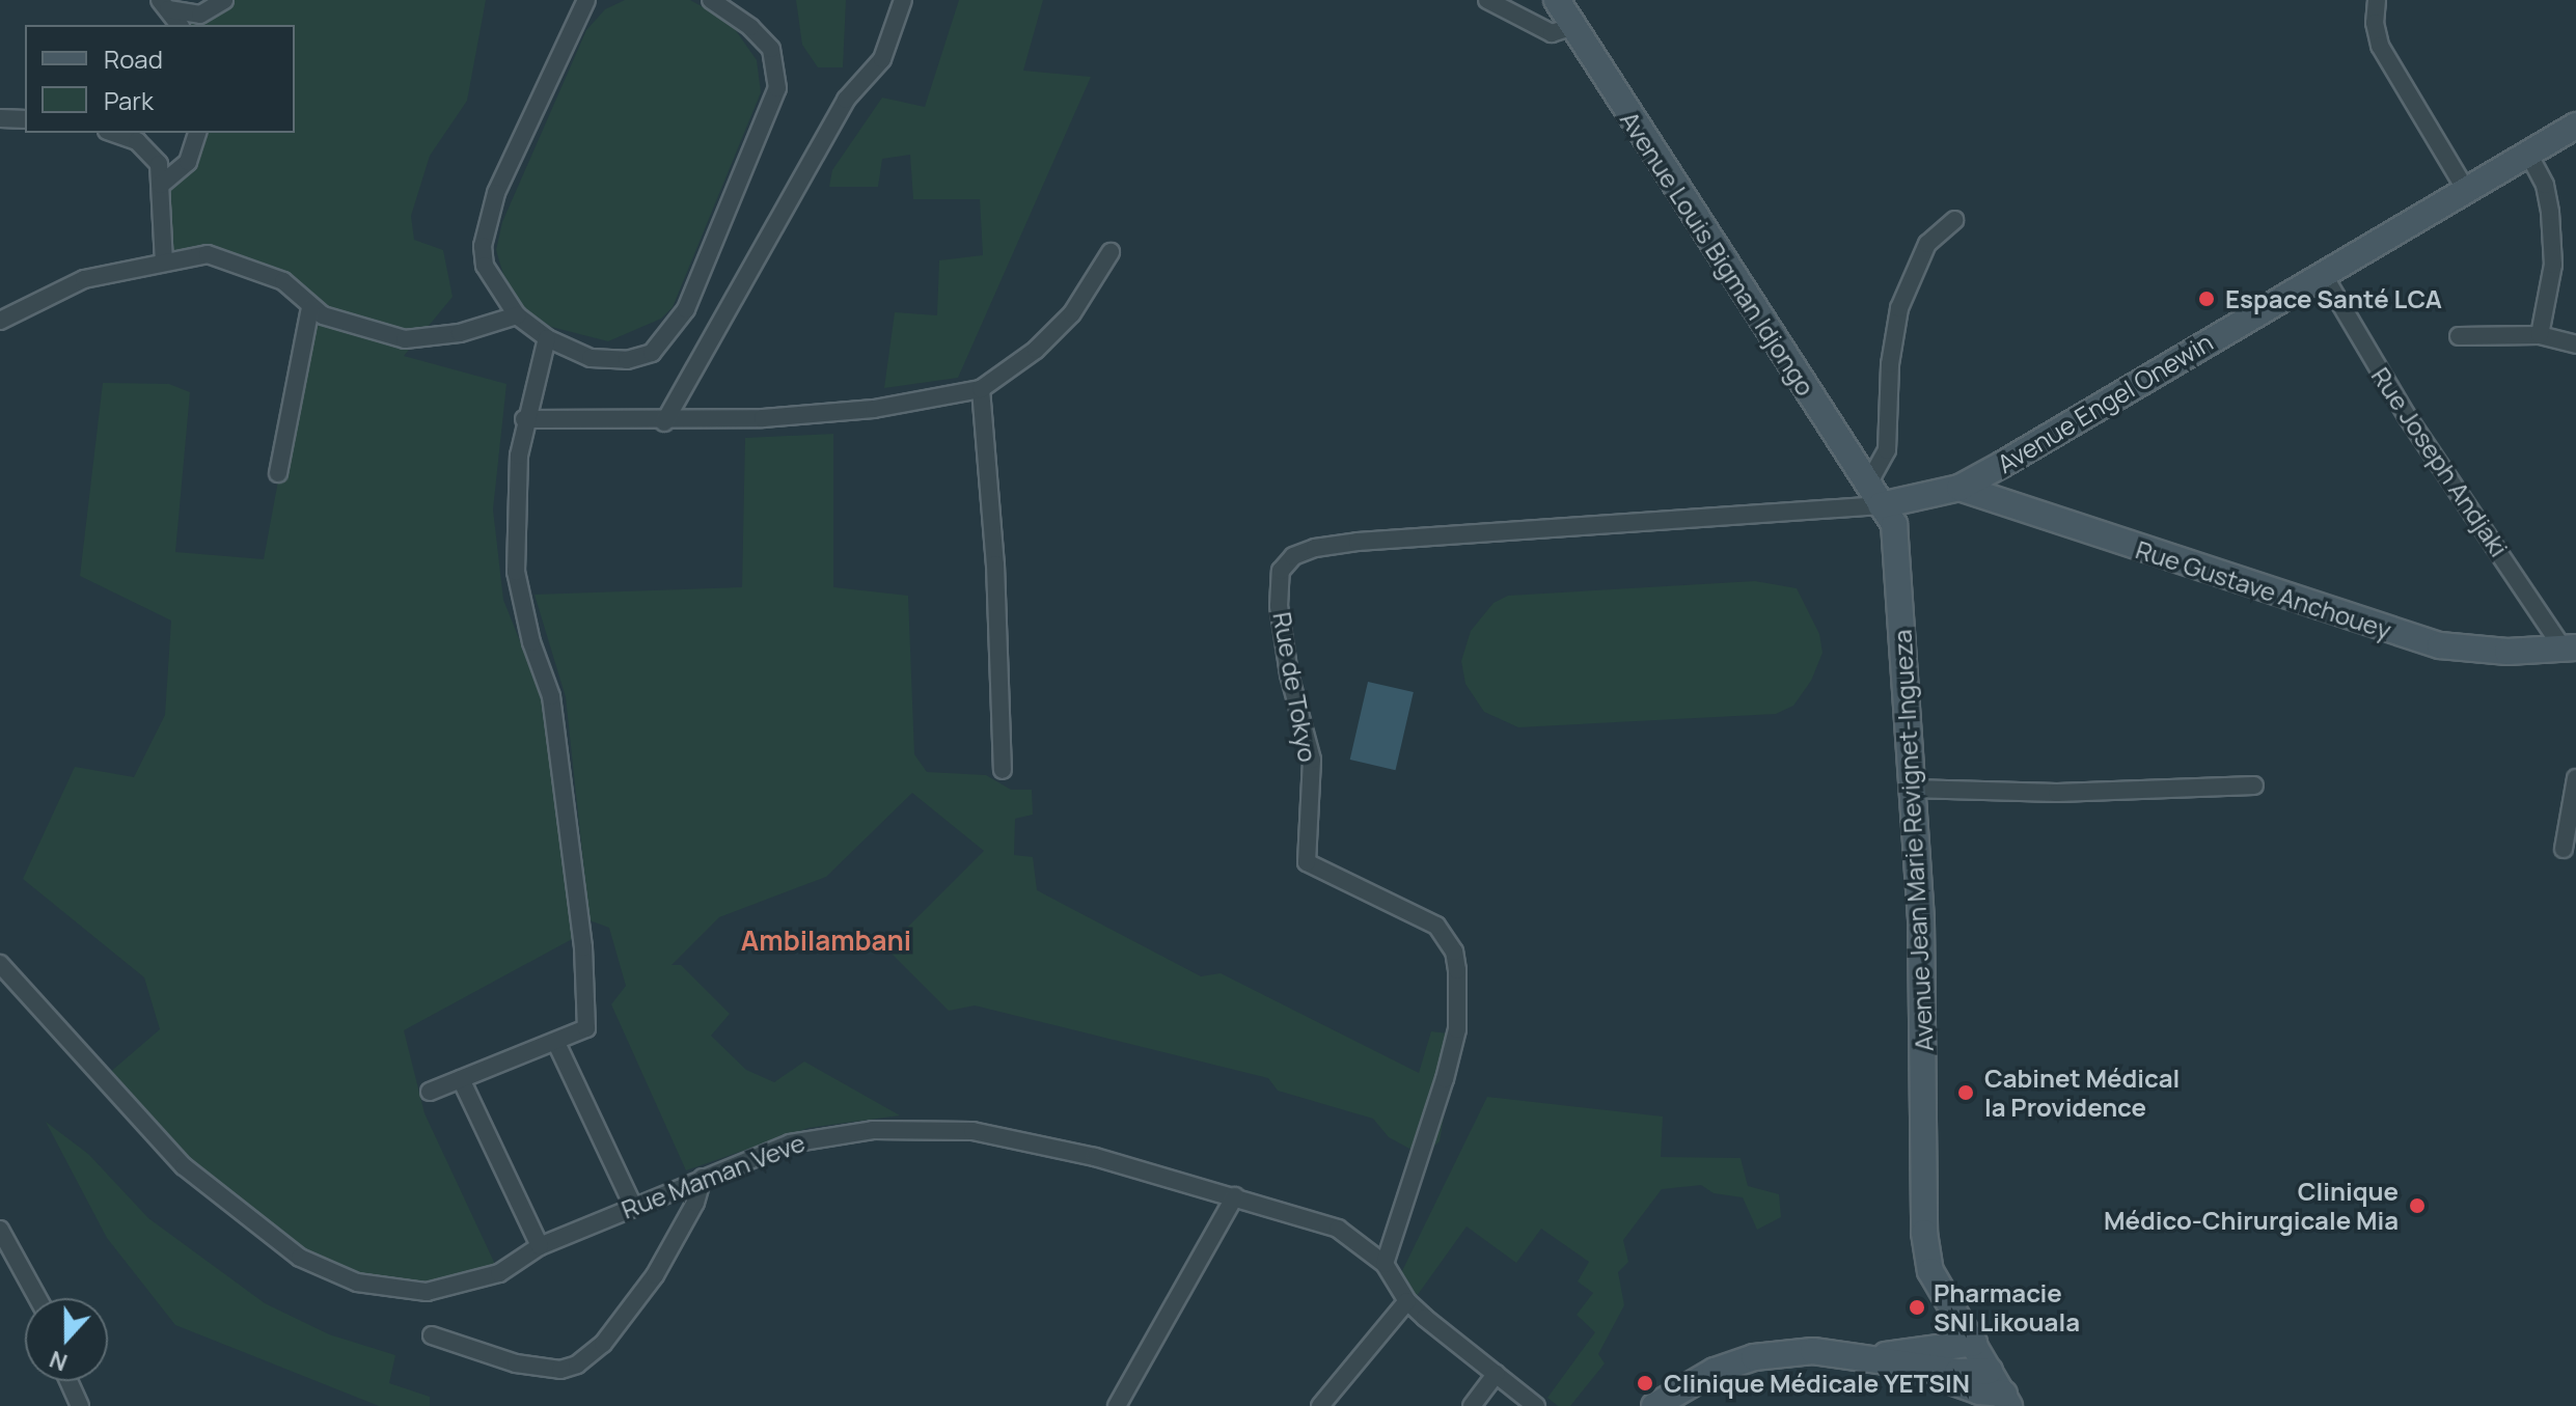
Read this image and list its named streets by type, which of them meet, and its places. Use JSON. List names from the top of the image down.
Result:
{
  "streets": {
    "street": [
      "Avenue Louis Bigman Idjongo",
      "Avenue Engel Onewin",
      "Rue Joseph Andjaki",
      "Rue Gustave Anchouey",
      "Rue de Tokyo",
      "Avenue Jean Marie Revignet-Ingueza",
      "Rue Maman Veve"
    ]
  },
  "crossings": [
    ["Avenue Louis Bigman Idjongo", "Avenue Engel Onewin"],
    ["Avenue Louis Bigman Idjongo", "Rue de Tokyo"],
    ["Avenue Louis Bigman Idjongo", "Avenue Jean Marie Revignet-Ingueza"],
    ["Avenue Engel Onewin", "Rue Joseph Andjaki"],
    ["Avenue Engel Onewin", "Rue Gustave Anchouey"],
    ["Avenue Engel Onewin", "Rue de Tokyo"],
    ["Avenue Engel Onewin", "Avenue Jean Marie Revignet-Ingueza"],
    ["Rue Joseph Andjaki", "Rue Gustave Anchouey"],
    ["Rue de Tokyo", "Avenue Jean Marie Revignet-Ingueza"],
    ["Rue de Tokyo", "Rue Maman Veve"]
  ],
  "districts": ["Ambilambani"],
  "places": [
    "Espace Santé LCA",
    "Cabinet Médical la Providence",
    "Clinique Médico-Chirurgicale Mia",
    "Pharmacie SNI Likouala",
    "Clinique Médicale YETSIN"
  ],
  "legend": ["Road", "Park"],
  "north": "bottom"
}
